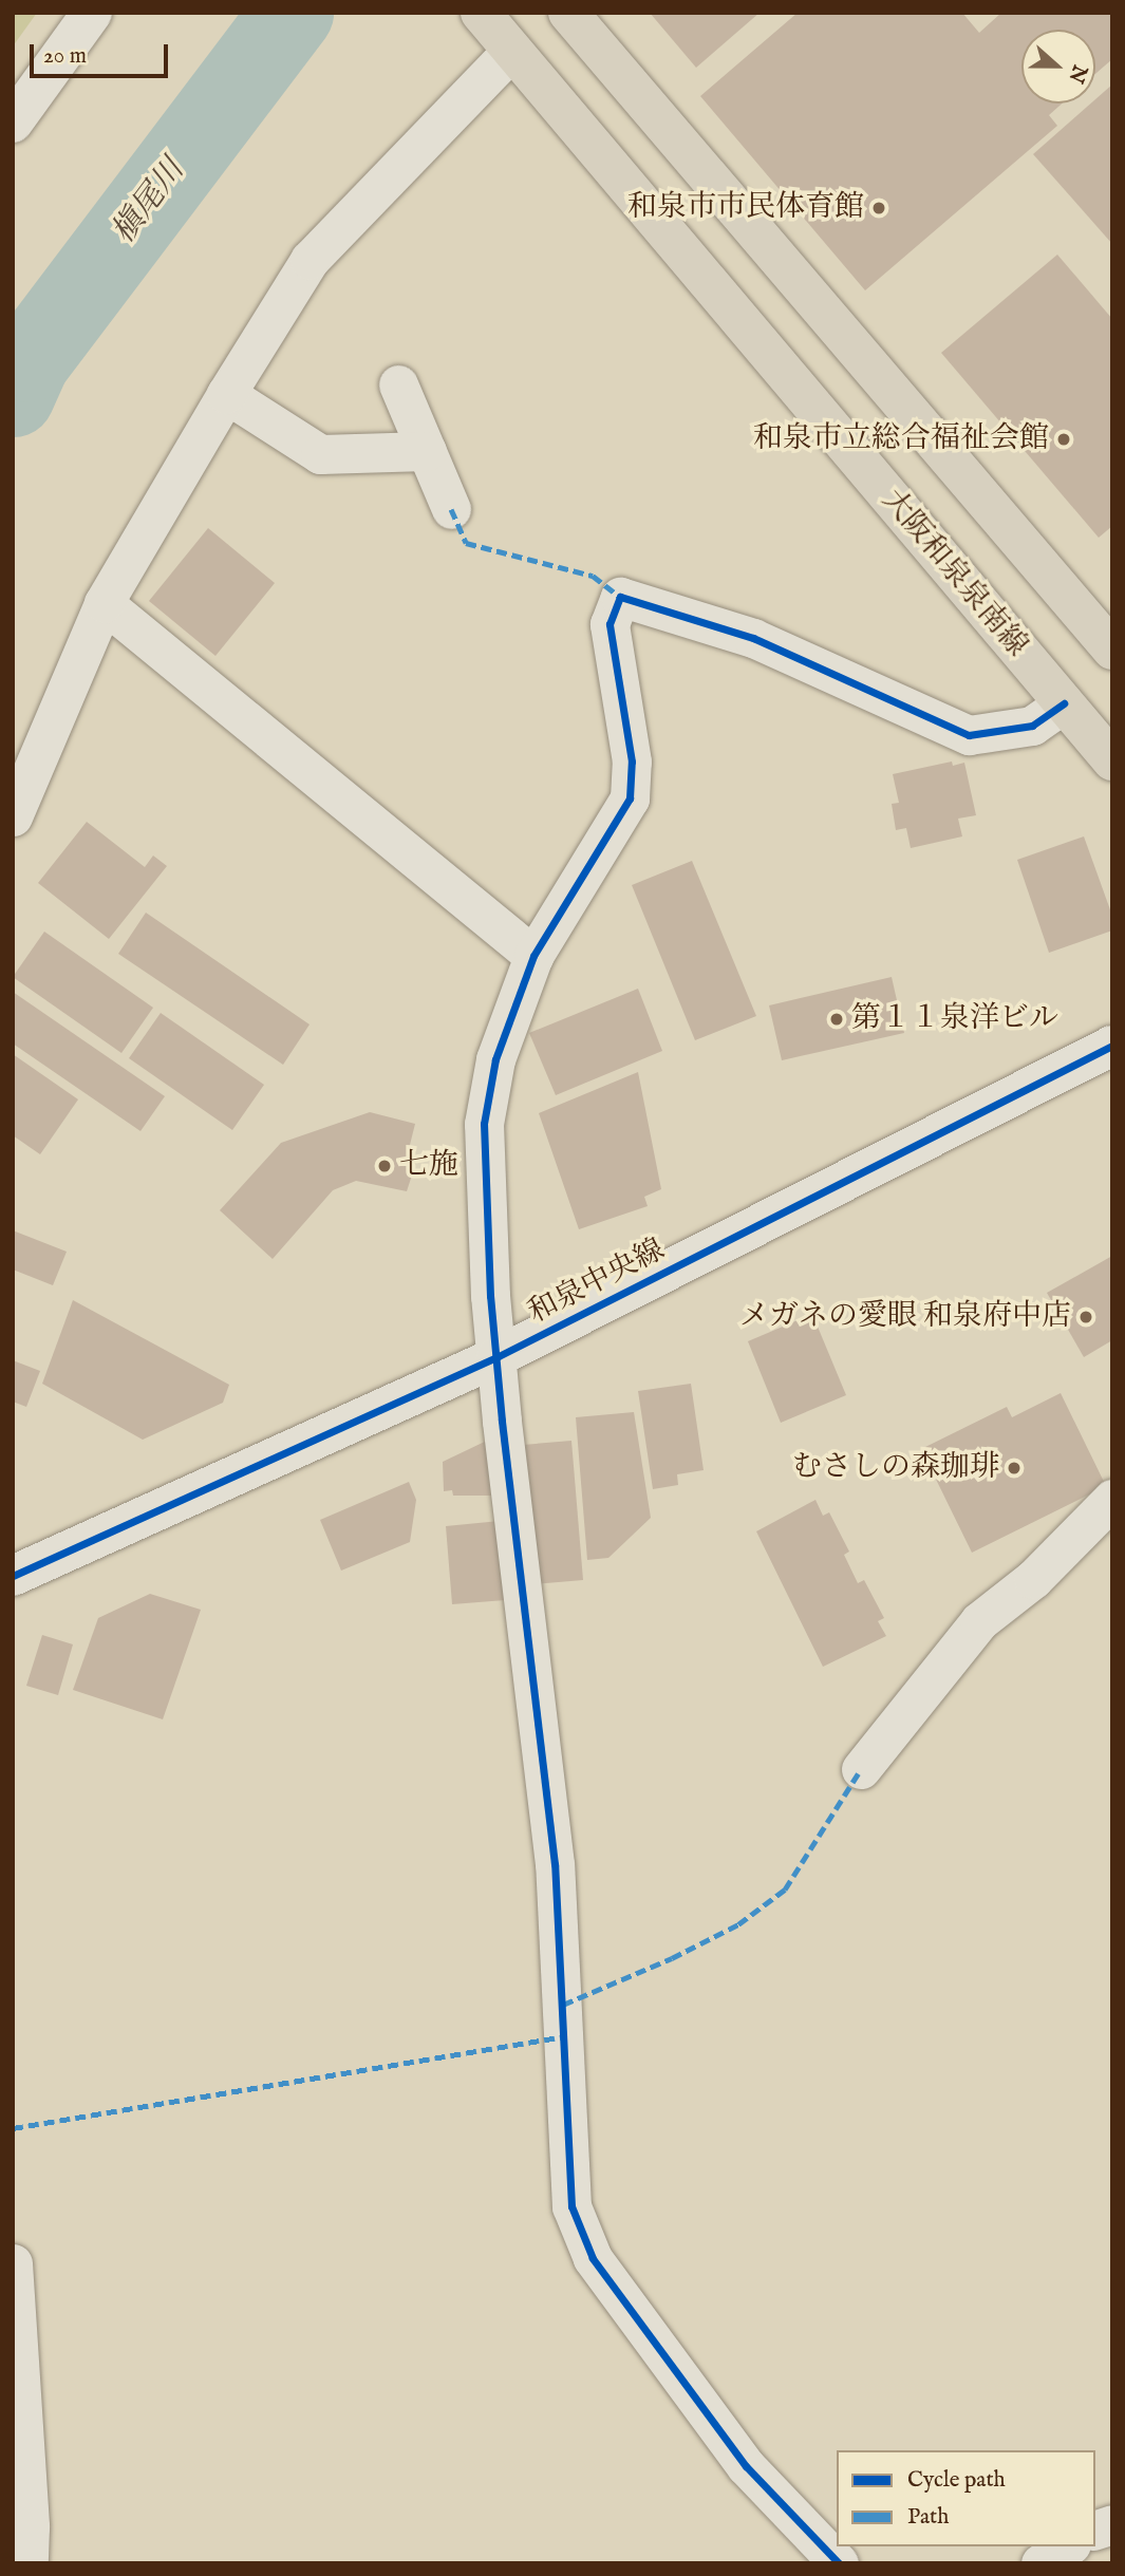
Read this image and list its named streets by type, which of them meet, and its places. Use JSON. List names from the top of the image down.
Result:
{
  "streets": {
    "main road": ["大阪和泉泉南線"],
    "street": ["和泉中央線"]
  },
  "water": ["槇尾川"],
  "places": [
    "和泉市市民体育館",
    "和泉市立総合福祉会館",
    "第１１泉洋ビル",
    "七施",
    "メガネの愛眼 和泉府中店",
    "むさしの森珈琲"
  ],
  "legend": ["Cycle path", "Path"],
  "scale_bar": "20 m",
  "north": "right"
}
